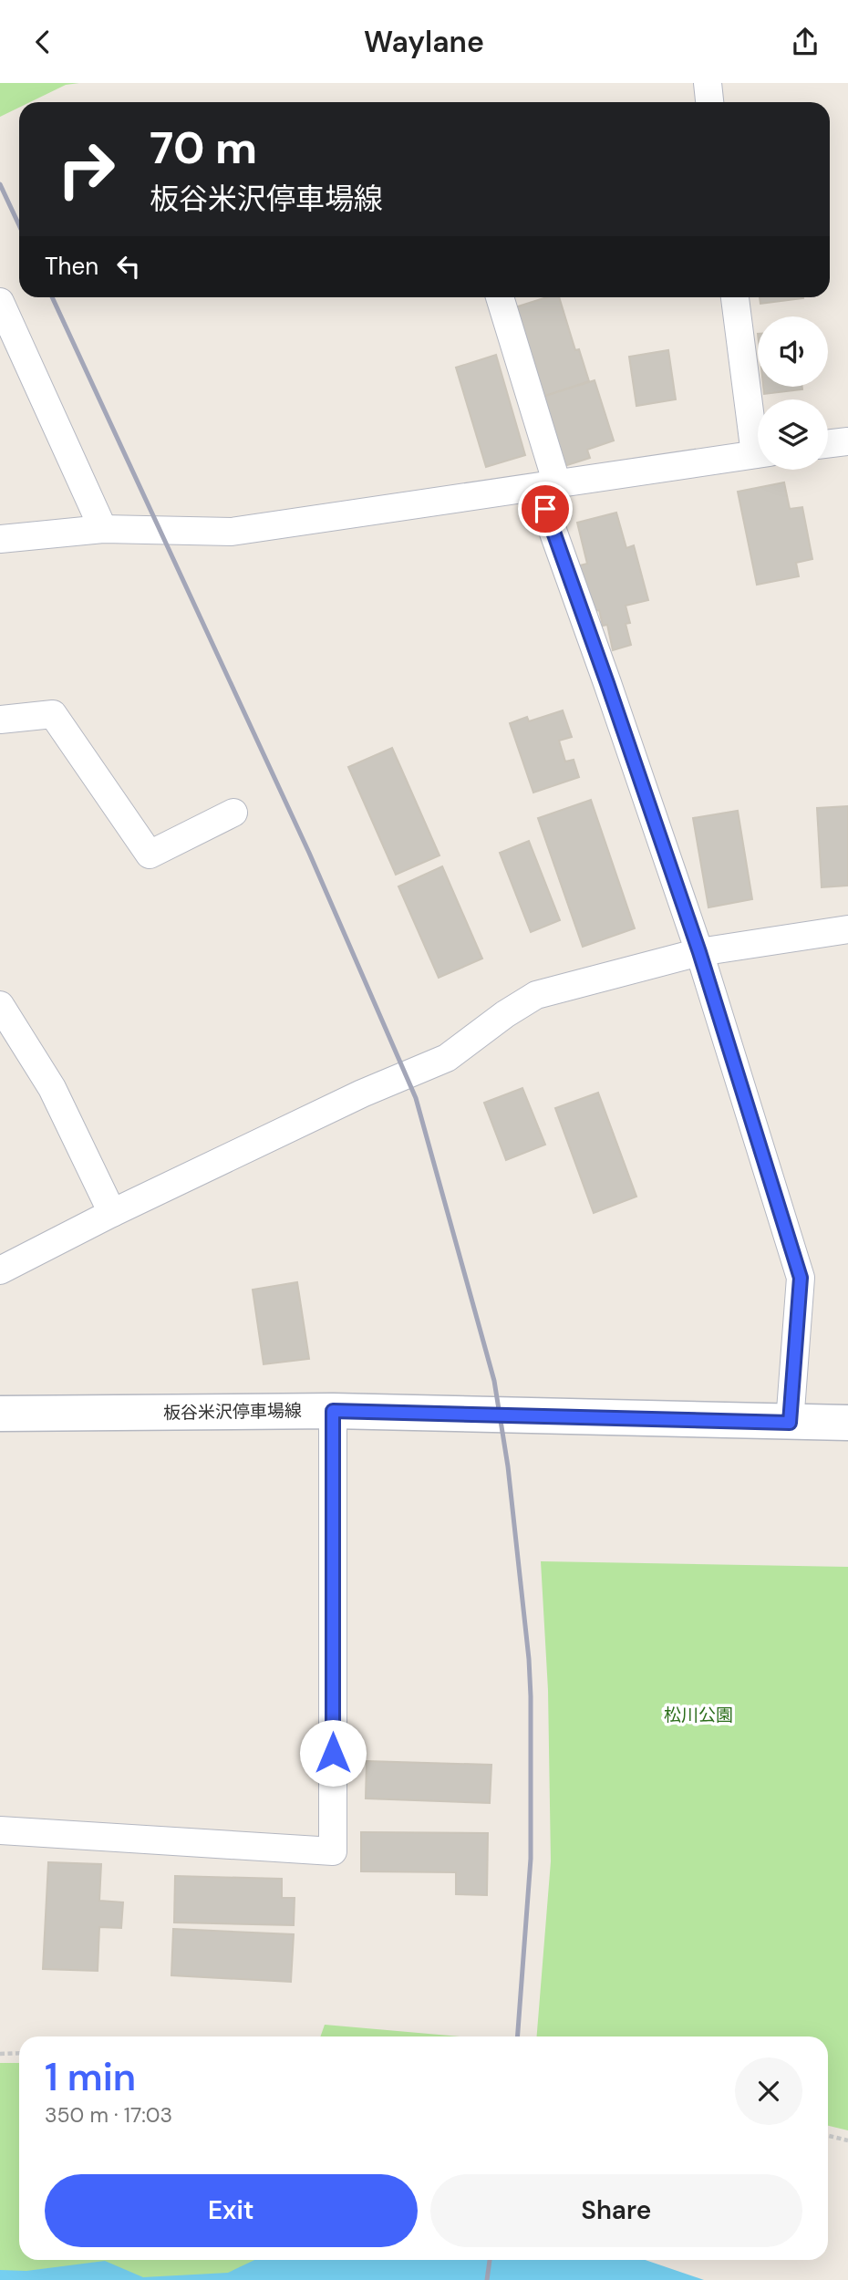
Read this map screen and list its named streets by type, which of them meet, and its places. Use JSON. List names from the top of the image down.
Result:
{
  "streets": {
    "main road": ["板谷米沢停車場線"]
  },
  "parks": ["松川公園"],
  "page": {
    "header": "Waylane",
    "turn": ["70 m", "板谷米沢停車場線"],
    "then": "Then",
    "heading": ["1 min", "350 m · 17:03"],
    "buttons": ["Exit", "Share"]
  }
}
